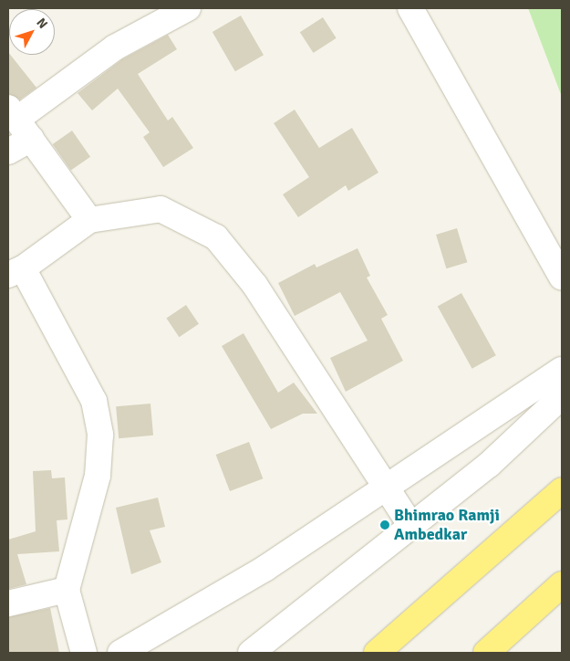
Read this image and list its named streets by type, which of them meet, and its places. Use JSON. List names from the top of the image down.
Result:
{
  "places": ["Bhimrao Ramji Ambedkar"],
  "north": "top right"
}
